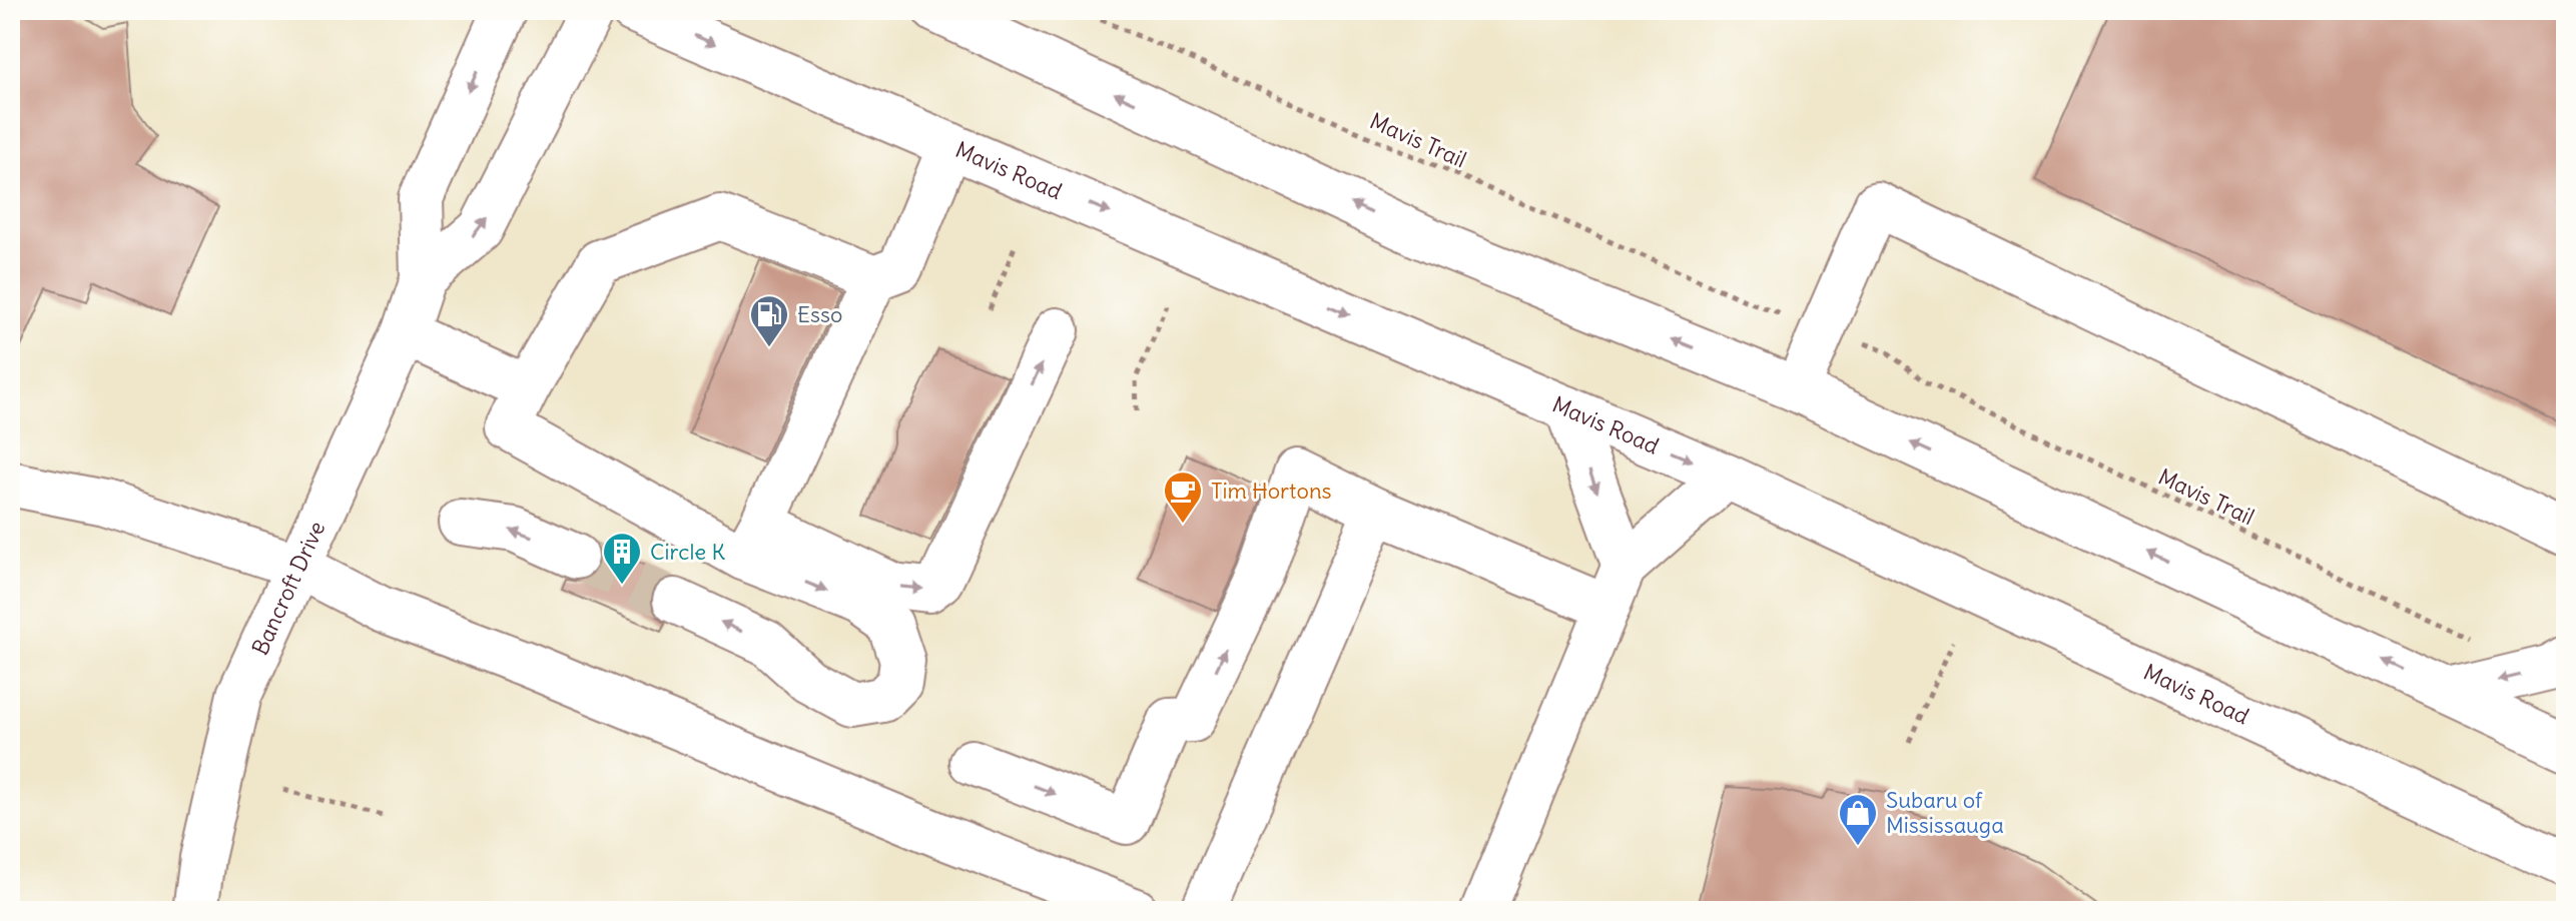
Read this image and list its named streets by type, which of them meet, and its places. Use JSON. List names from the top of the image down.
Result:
{
  "streets": {
    "main road": ["Mavis Road", "Bancroft Drive"],
    "path": ["Mavis Trail"]
  },
  "places": {
    "fuel station": ["Esso"],
    "cafe": ["Tim Hortons"],
    "building": ["Circle K"],
    "shop": ["Subaru of Mississauga"]
  }
}
